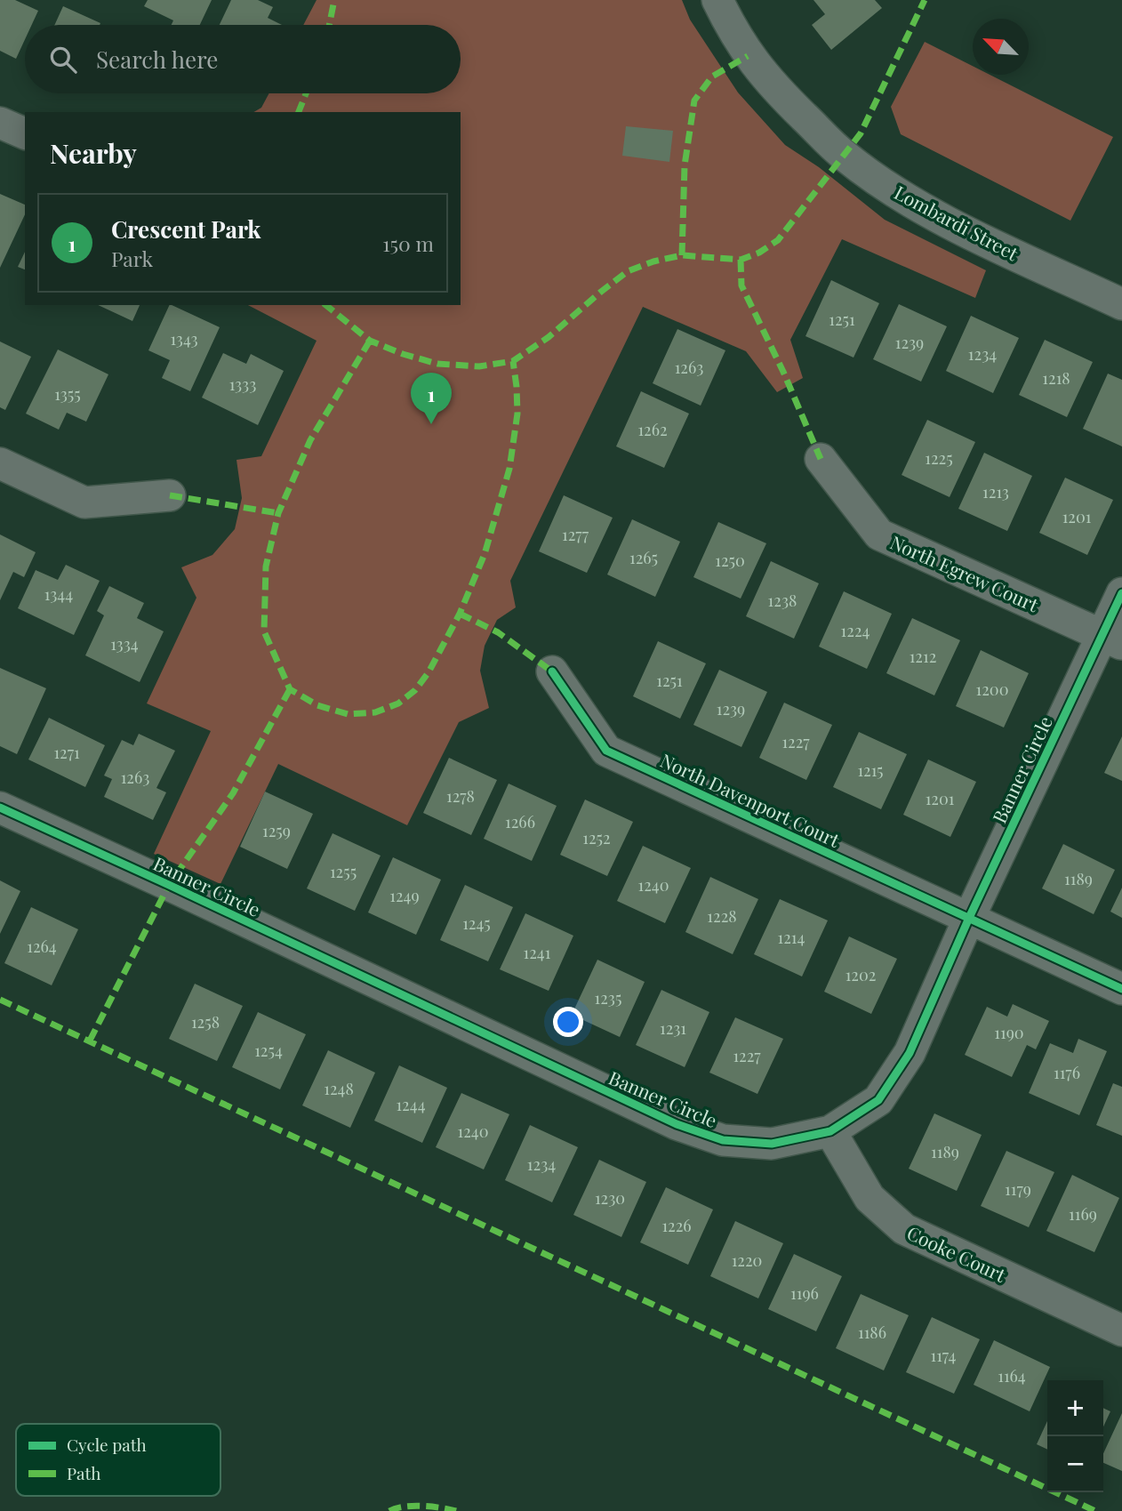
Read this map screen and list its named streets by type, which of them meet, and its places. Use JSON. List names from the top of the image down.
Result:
{
  "streets": {
    "street": [
      "Lombardi Street",
      "North Egrew Court",
      "Banner Circle",
      "North Davenport Court",
      "Cooke Court"
    ]
  },
  "crossings": [
    ["North Egrew Court", "Banner Circle"],
    ["Banner Circle", "North Davenport Court"],
    ["Banner Circle", "Cooke Court"]
  ],
  "house_numbers": [
    "1251",
    "1343",
    "1239",
    "1234",
    "1263",
    "1218",
    "1333",
    "1355",
    "1262",
    "1225",
    "1213",
    "1201",
    "1277",
    "1265",
    "1250",
    "1344",
    "1238",
    "1224",
    "1334",
    "1212",
    "1251",
    "1200",
    "1239",
    "1227",
    "1271",
    "1215",
    "1263",
    "1278",
    "1201",
    "1266",
    "1259",
    "1252",
    "1255",
    "1189",
    "1240",
    "1249",
    "1228",
    "1245",
    "1214",
    "1264",
    "1241",
    "1202",
    "1235",
    "1258",
    "1231",
    "1190",
    "1254",
    "1227",
    "1176",
    "1248",
    "1244",
    "1240",
    "1189",
    "1234",
    "1179",
    "1230",
    "1169",
    "1226",
    "1220",
    "1196",
    "1186",
    "1174",
    "1164"
  ],
  "legend": ["Cycle path", "Path"],
  "north": "top left",
  "page": {
    "search": "Search here",
    "heading": "Nearby",
    "list": [
      {
        "mark": "1",
        "name": "Crescent Park",
        "note": "Park",
        "value": "150 m"
      }
    ],
    "pins": "1",
    "map_buttons": ["+", "−"]
  }
}
